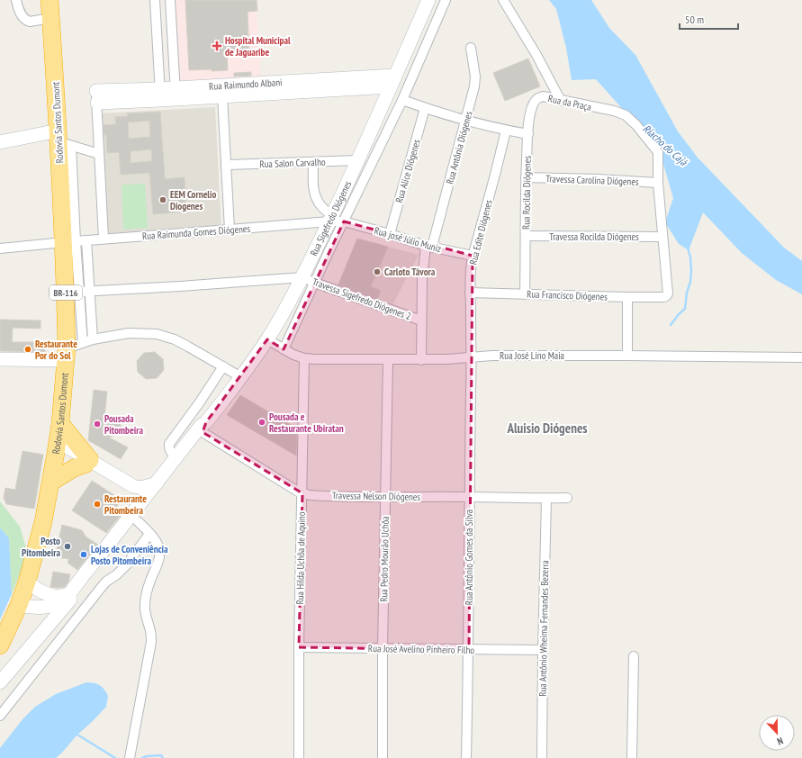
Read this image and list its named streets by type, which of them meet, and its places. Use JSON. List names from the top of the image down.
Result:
{
  "streets": {
    "highway": ["Rodovia Santos Dumont", "BR-116"],
    "main road": ["Rua Raimundo Albani", "Rua Sigefredo Diógenes"],
    "street": [
      "Rua da Praça",
      "Rua Antônia Diógenes",
      "Rua Salon Carvalho",
      "Rua Alice Diógenes",
      "Travessa Carolina Diógenes",
      "Rua Rocilda Diógenes",
      "Rua Raimunda Gomes Diógenes",
      "Rua Edite Diógenes",
      "Travessa Rocilda Diógenes",
      "Rua josé Júlio Muniz",
      "Rua Francisco Diógenes",
      "Travessa Sigefredo Diógenes 2",
      "Rua José Lino Maia",
      "Travessa Nelson Diógenes",
      "Rua Antônio Gomes da Silva",
      "Rua Hilda Uchôa de Aquino",
      "Rua Pedro Mourão Uchôa",
      "Rua Antônio Wheima Fernandes Bezerra",
      "Rua José Avelino Pinheiro Filho"
    ]
  },
  "crossings": [
    ["Rua Raimundo Albani", "Rua Sigefredo Diógenes"],
    ["Rua da Praça", "Travessa Carolina Diógenes"],
    ["Rua da Praça", "Rua Rocilda Diógenes"],
    ["Rua da Praça", "Travessa Rocilda Diógenes"],
    ["Rua da Praça", "Rua Francisco Diógenes"],
    ["Rodovia Santos Dumont", "Rua Raimunda Gomes Diógenes"],
    ["Rua Antônia Diógenes", "Rua josé Júlio Muniz"],
    ["Rua Antônia Diógenes", "Travessa Sigefredo Diógenes 2"],
    ["Rua Antônia Diógenes", "Rua José Lino Maia"],
    ["Rua Salon Carvalho", "Rua Sigefredo Diógenes"],
    ["Rua Alice Diógenes", "Rua josé Júlio Muniz"],
    ["Travessa Carolina Diógenes", "Rua Rocilda Diógenes"],
    ["Rua Rocilda Diógenes", "Travessa Rocilda Diógenes"],
    ["Rua Rocilda Diógenes", "Rua Francisco Diógenes"],
    ["Rua Sigefredo Diógenes", "Rua Raimunda Gomes Diógenes"],
    ["Rua Sigefredo Diógenes", "Travessa Sigefredo Diógenes 2"],
    ["Rua Sigefredo Diógenes", "Rua José Lino Maia"],
    ["Rua Sigefredo Diógenes", "Travessa Nelson Diógenes"],
    ["Rua Raimunda Gomes Diógenes", "Rua josé Júlio Muniz"],
    ["Rua Edite Diógenes", "Rua josé Júlio Muniz"],
    ["Rua Edite Diógenes", "Rua Francisco Diógenes"],
    ["Rua Edite Diógenes", "Rua José Lino Maia"],
    ["Rua Edite Diógenes", "Rua Antônio Gomes da Silva"],
    ["Rua José Lino Maia", "Rua Antônio Gomes da Silva"],
    ["Rua José Lino Maia", "Rua Hilda Uchôa de Aquino"],
    ["Rua José Lino Maia", "Rua Pedro Mourão Uchôa"],
    ["Travessa Nelson Diógenes", "Rua Antônio Gomes da Silva"],
    ["Travessa Nelson Diógenes", "Rua Hilda Uchôa de Aquino"],
    ["Travessa Nelson Diógenes", "Rua Pedro Mourão Uchôa"],
    ["Travessa Nelson Diógenes", "Rua Antônio Wheima Fernandes Bezerra"],
    ["Rua Antônio Gomes da Silva", "Rua José Avelino Pinheiro Filho"],
    ["Rua Hilda Uchôa de Aquino", "Rua José Avelino Pinheiro Filho"],
    ["Rua Pedro Mourão Uchôa", "Rua José Avelino Pinheiro Filho"],
    ["Rua Antônio Wheima Fernandes Bezerra", "Rua José Avelino Pinheiro Filho"]
  ],
  "districts": ["Aluisio Diógenes"],
  "water": ["Riacho do Cajá"],
  "places": {
    "health": ["Hospital Municipal de Jaguaribe"],
    "other": [
      "EEM Cornelio Diogenes",
      "Carloto Távora",
      "Restaurante Por do Sol",
      "Pousada e Restaurante Ubiratan",
      "Pousada Pitombeira",
      "Restaurante Pitombeira",
      "Posto Pitombeira",
      "Lojas de Conveniência Posto Pitombeira"
    ]
  },
  "scale_bar": "50 m",
  "north": "bottom"
}
